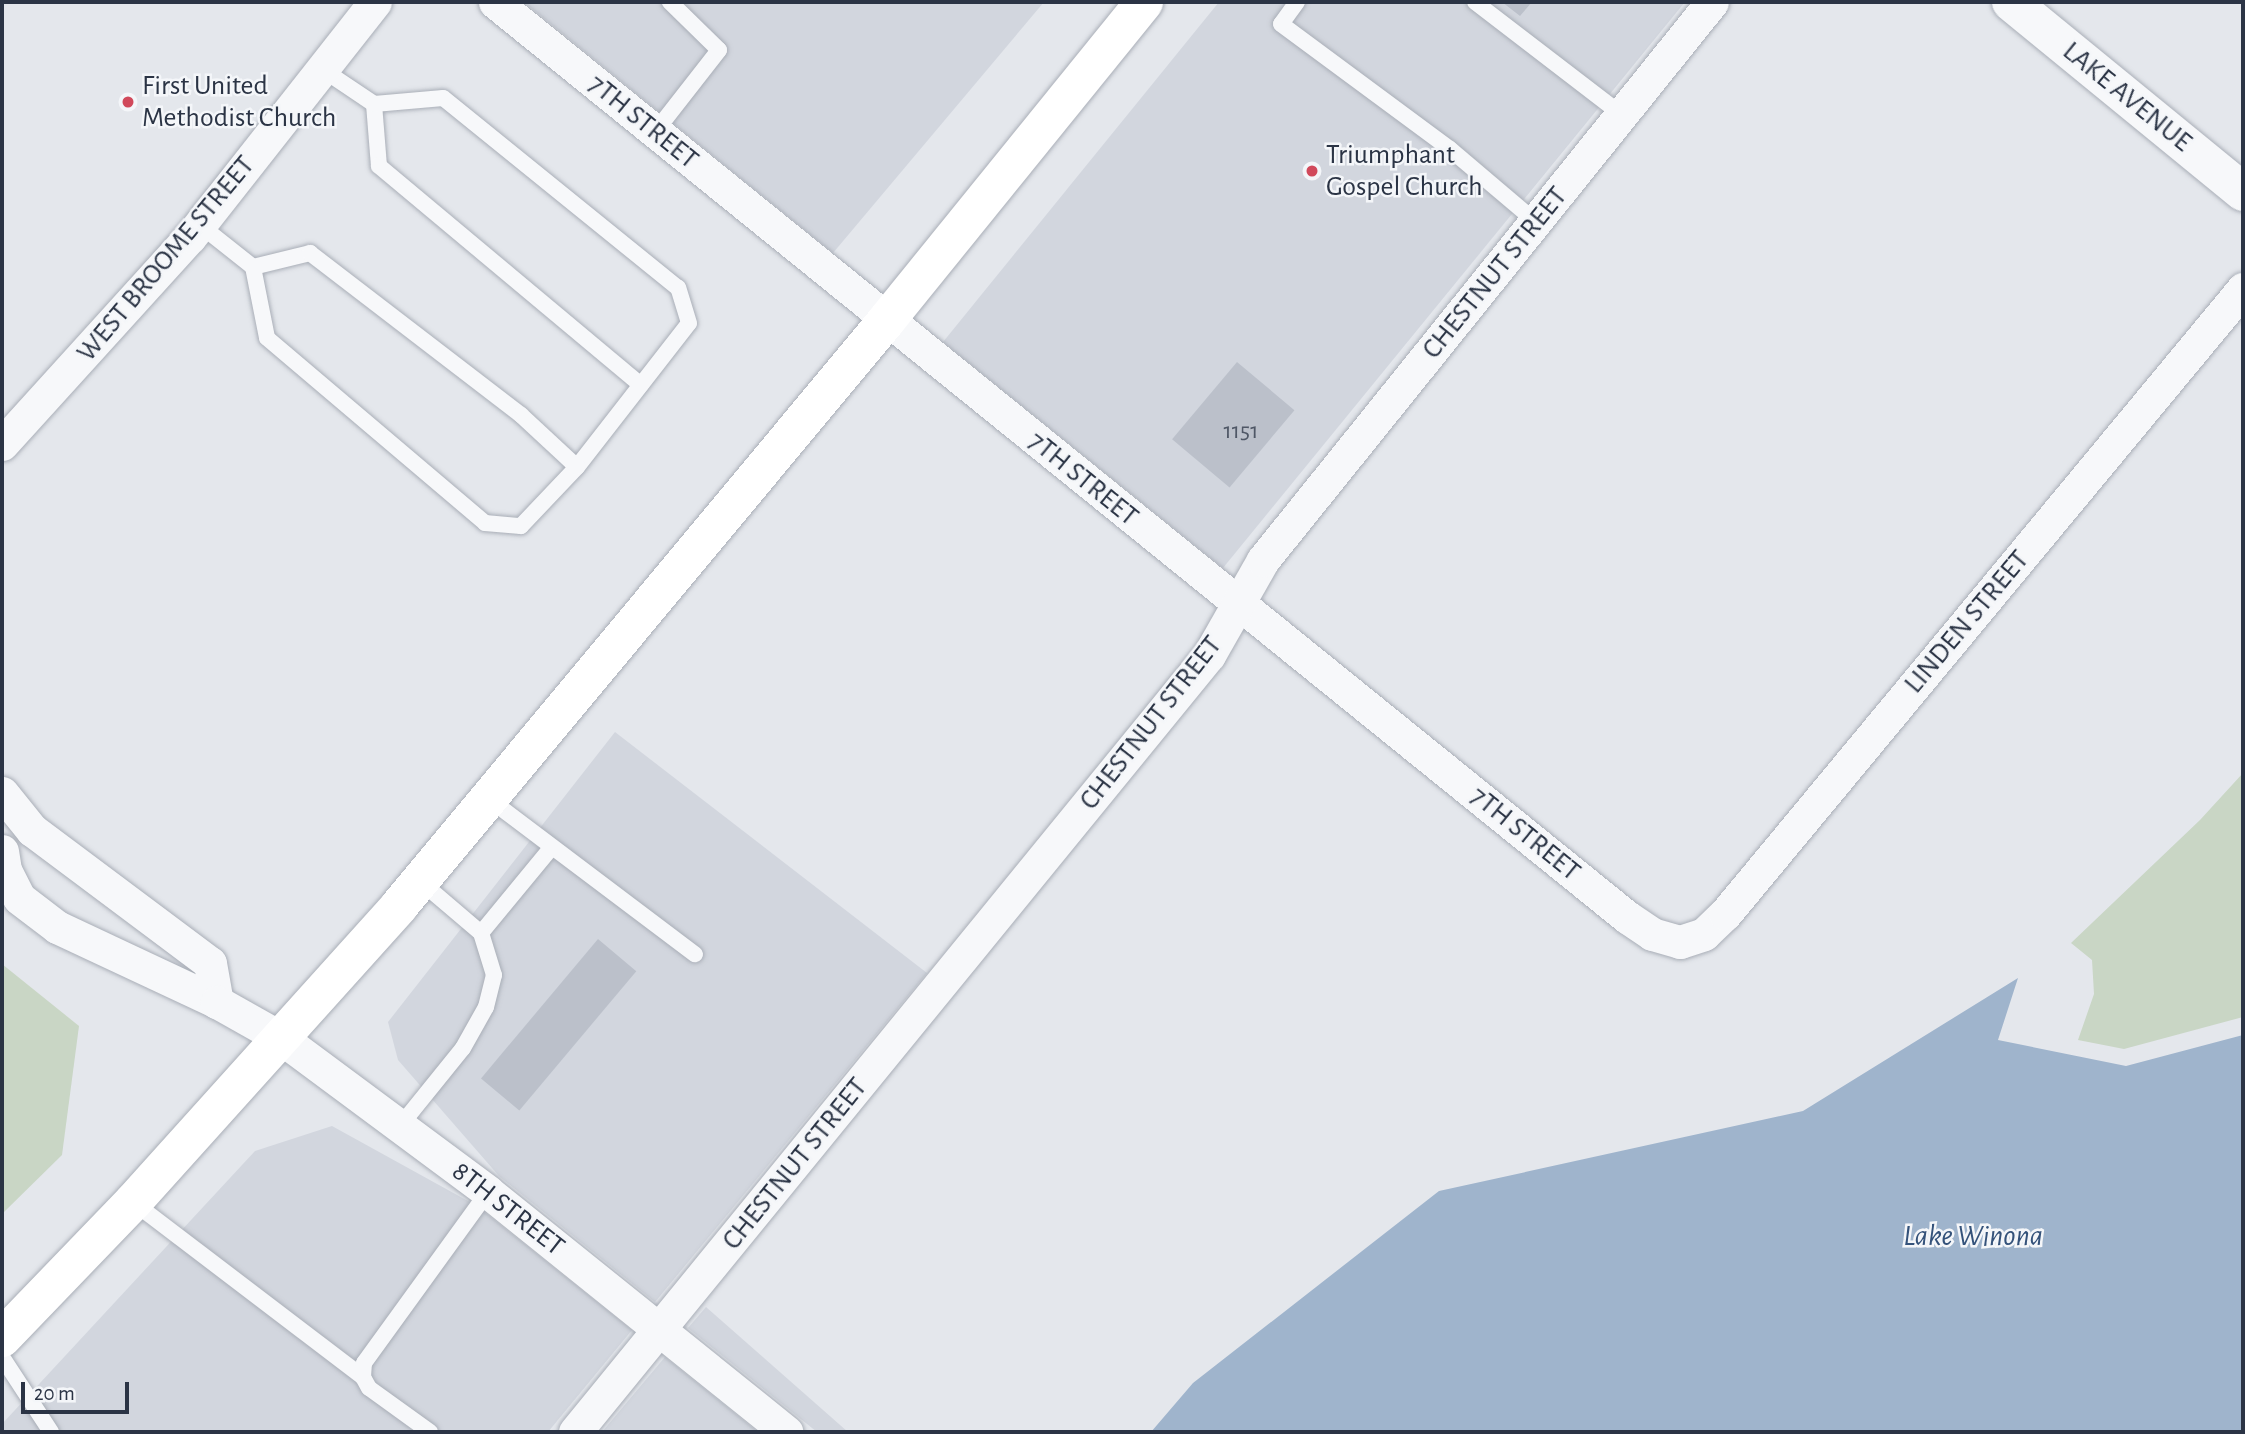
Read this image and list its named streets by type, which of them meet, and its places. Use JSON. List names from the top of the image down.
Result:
{
  "streets": {
    "street": [
      "LAKE AVENUE",
      "7TH STREET",
      "WEST BROOME STREET",
      "CHESTNUT STREET",
      "LINDEN STREET",
      "8TH STREET"
    ]
  },
  "crossings": [
    ["7TH STREET", "CHESTNUT STREET"],
    ["7TH STREET", "LINDEN STREET"],
    ["CHESTNUT STREET", "8TH STREET"]
  ],
  "water": ["Lake Winona"],
  "places": ["First United Methodist Church", "Triumphant Gospel Church"],
  "house_numbers": ["1151"],
  "scale_bar": "20 m"
}
